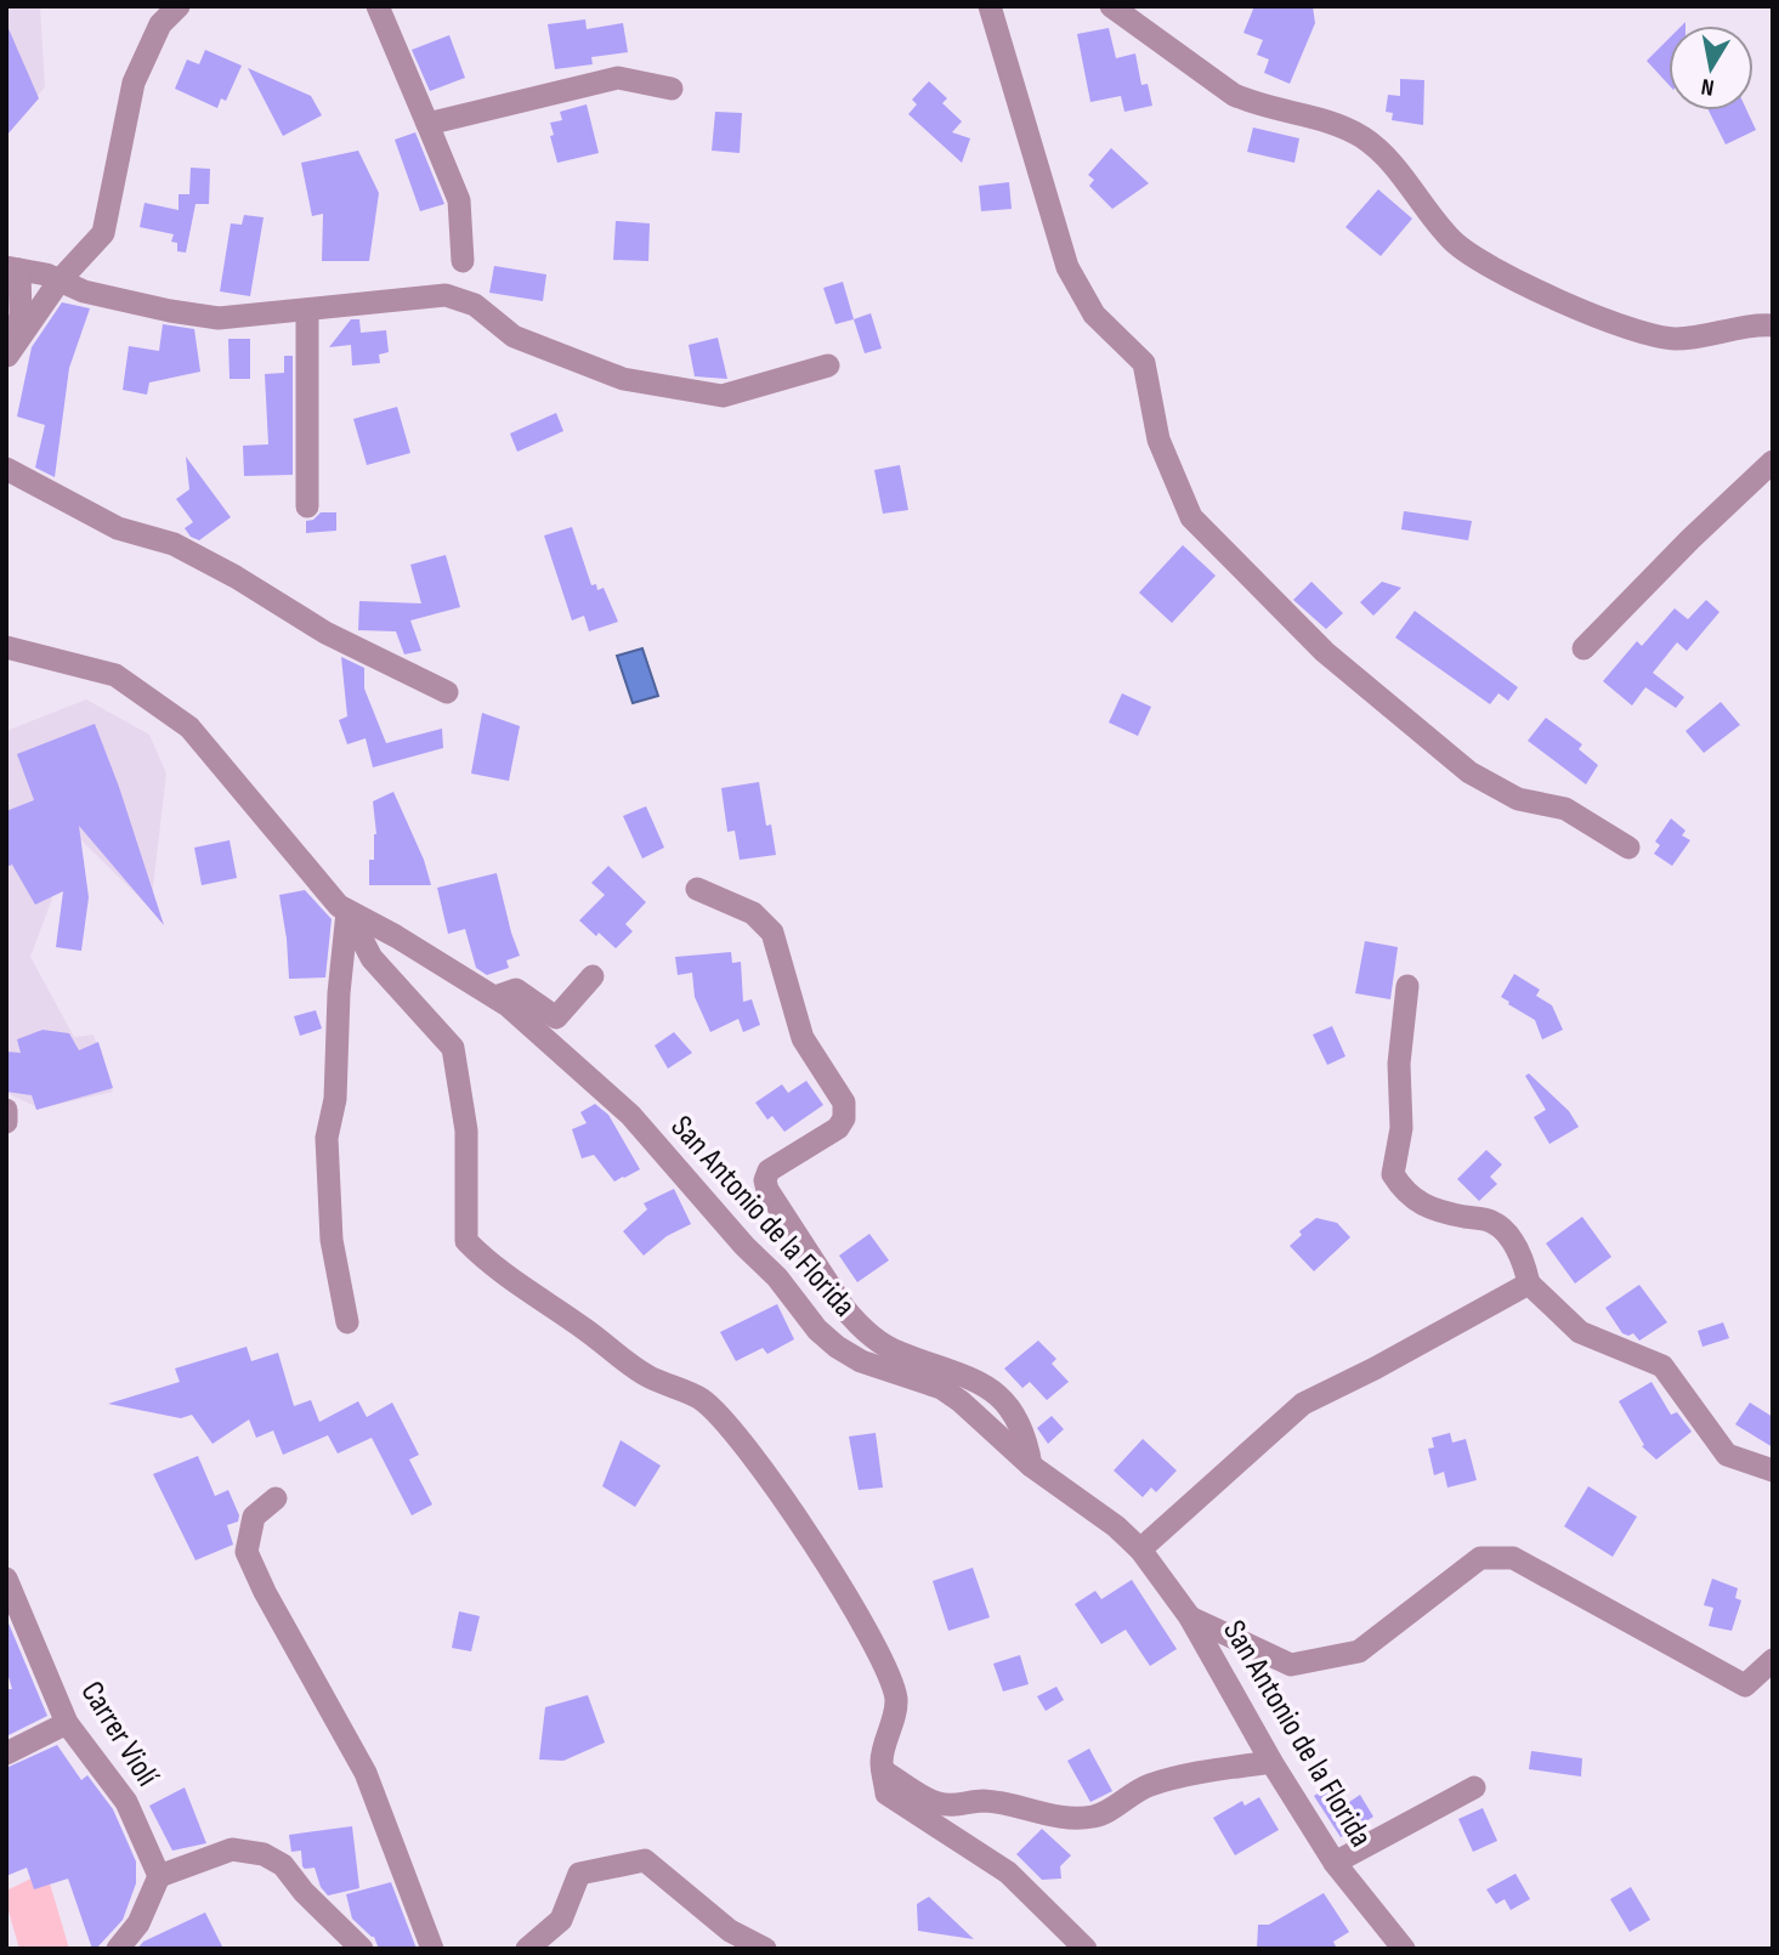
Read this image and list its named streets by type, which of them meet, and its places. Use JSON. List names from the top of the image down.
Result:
{
  "streets": {
    "street": ["San Antonio de la Florida", "Carrer Violí"]
  },
  "north": "bottom"
}
